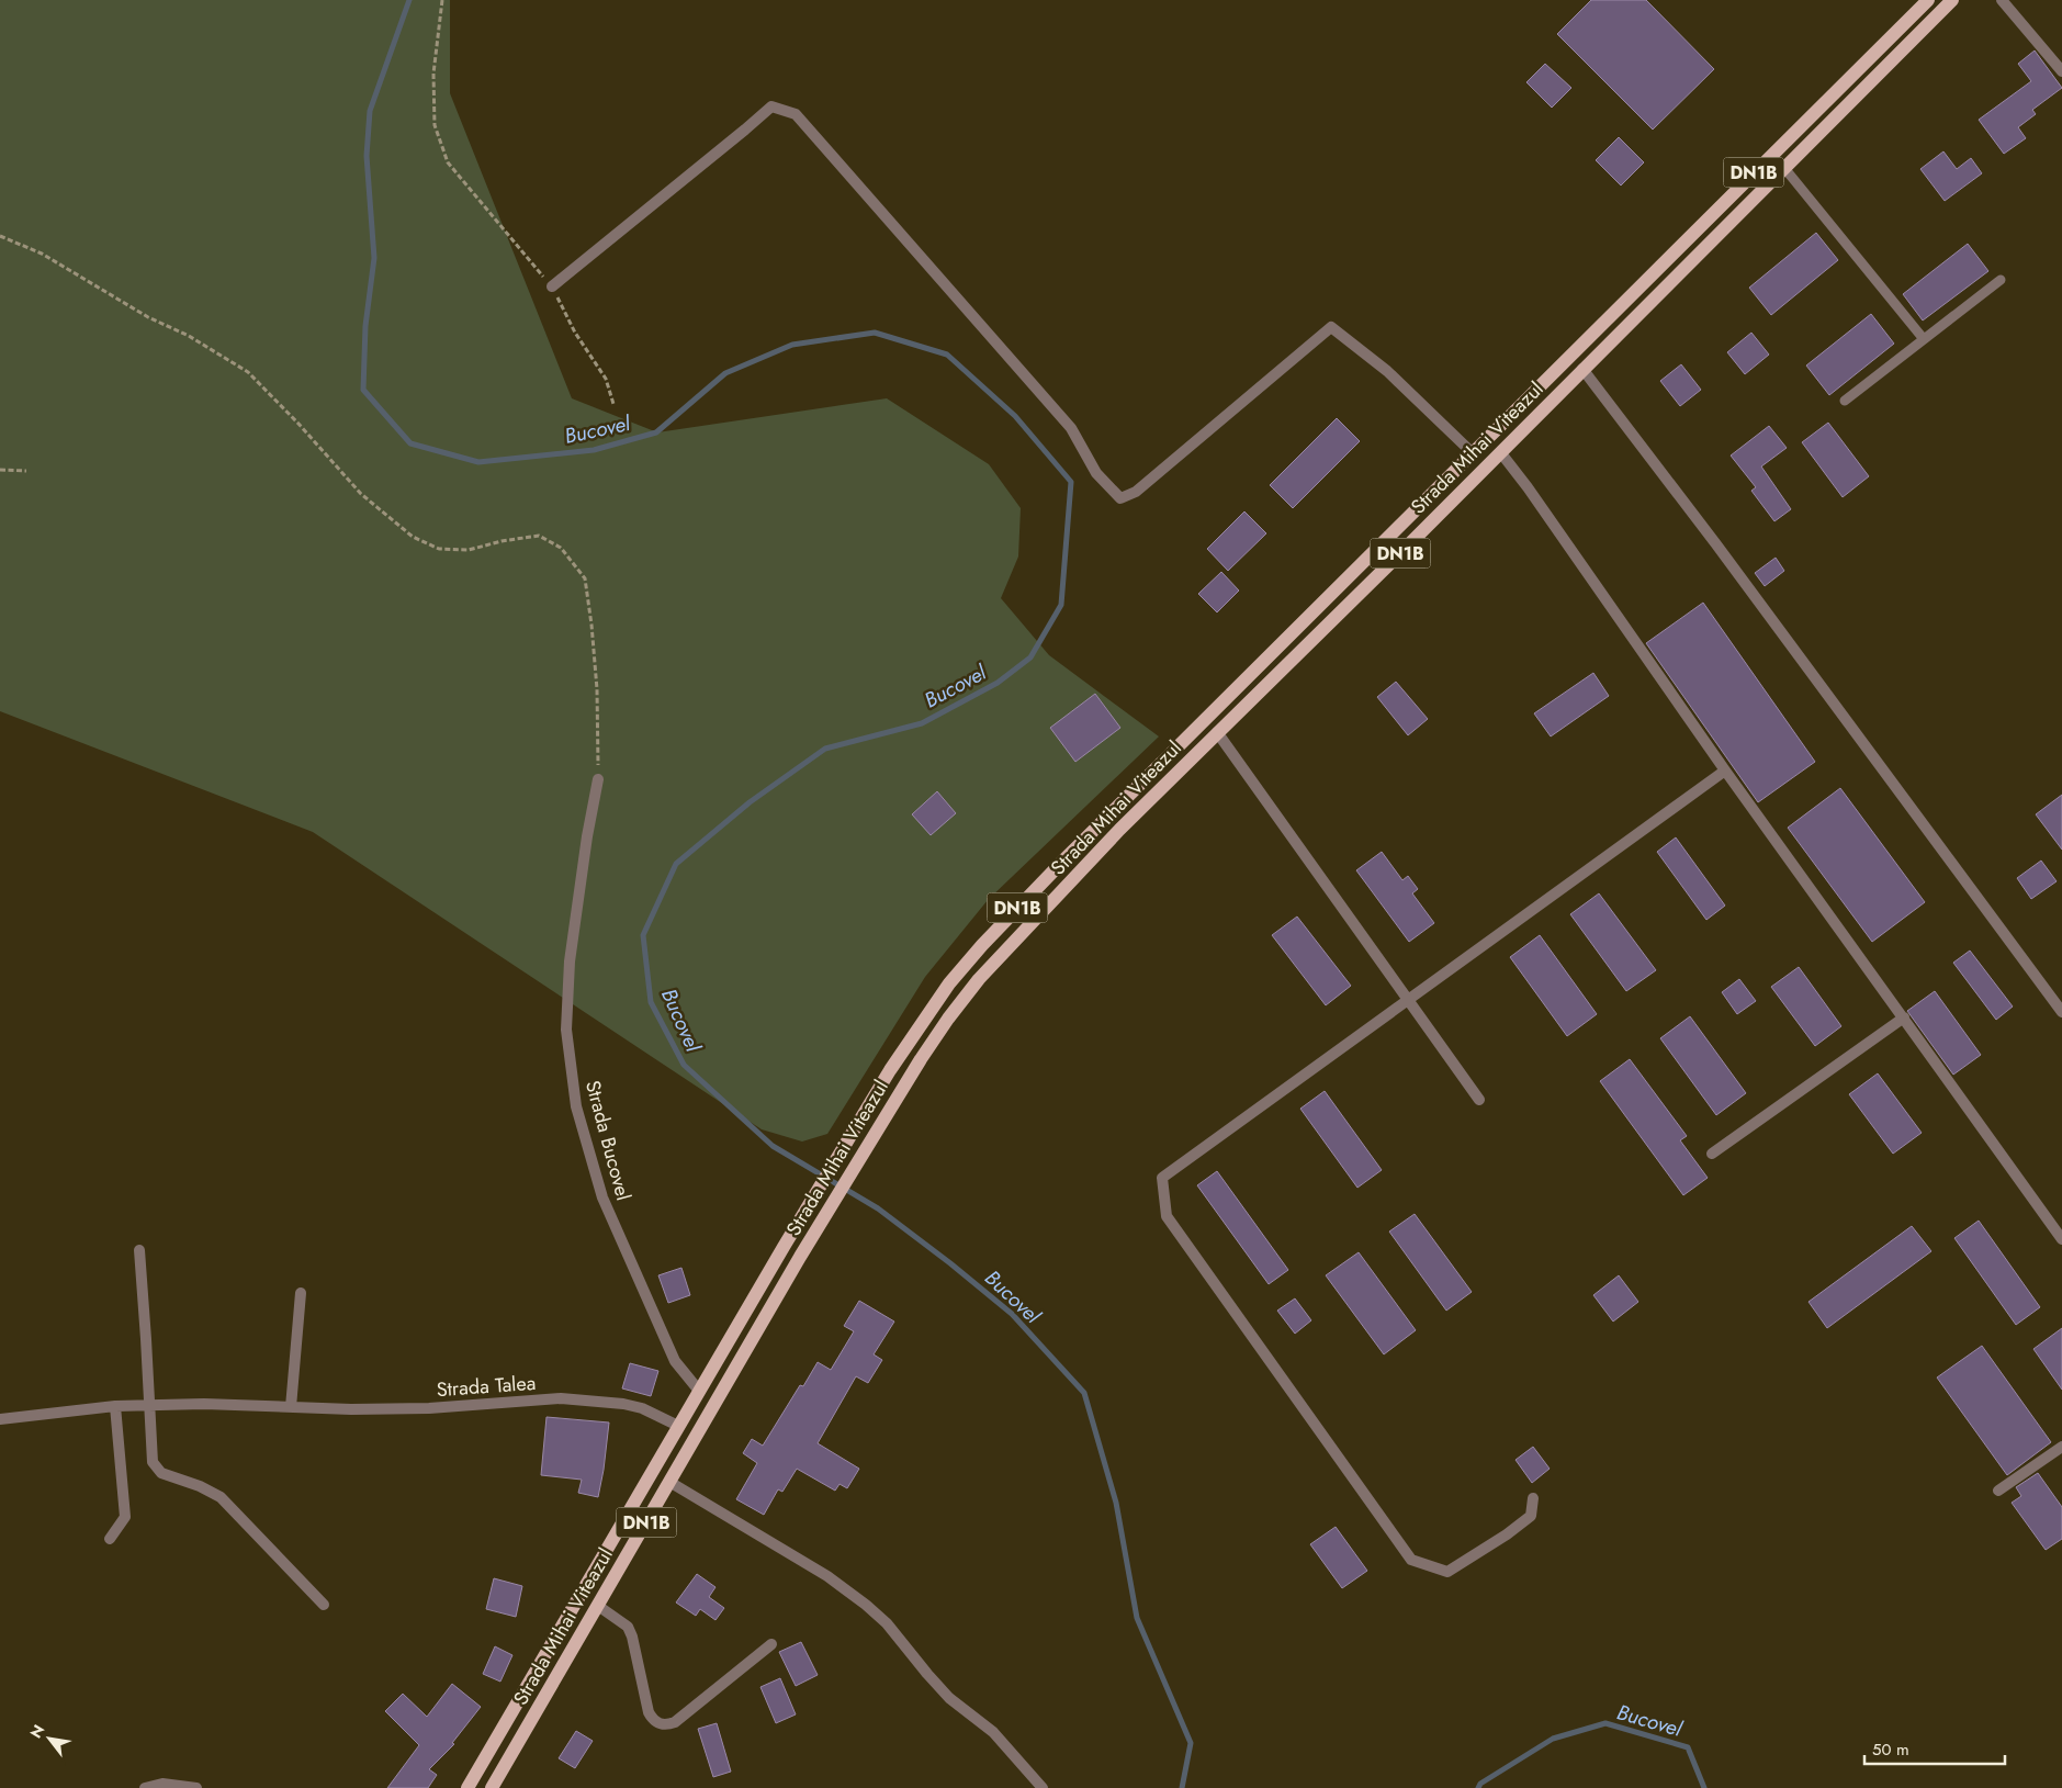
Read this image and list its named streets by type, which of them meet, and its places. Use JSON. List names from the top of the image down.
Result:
{
  "streets": {
    "main road": ["DN1B", "Strada Mihai Viteazul"],
    "street": ["Strada Bucovel", "Strada Talea"]
  },
  "crossings": [
    ["Strada Mihai Viteazul", "Strada Bucovel"],
    ["Strada Mihai Viteazul", "Strada Talea"]
  ],
  "water": ["Bucovel"],
  "scale_bar": "50 m",
  "north": "top left"
}
